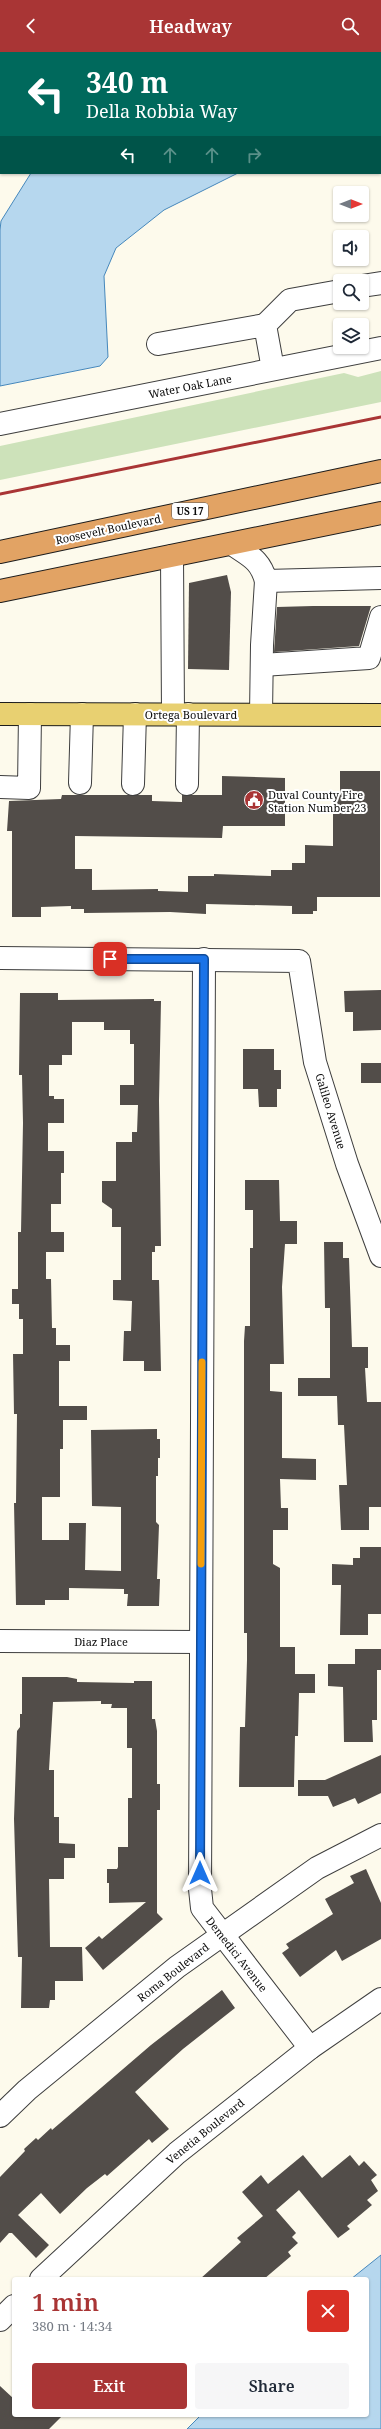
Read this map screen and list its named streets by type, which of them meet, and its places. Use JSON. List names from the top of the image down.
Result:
{
  "streets": {
    "highway": ["US 17", "Roosevelt Boulevard"],
    "main road": ["Ortega Boulevard"],
    "street": [
      "Water Oak Lane",
      "Galileo Avenue",
      "Diaz Place",
      "Demedici Avenue",
      "Roma Boulevard",
      "Venetia Boulevard"
    ]
  },
  "crossings": [
    ["Galileo Avenue", "Demedici Avenue"],
    ["Diaz Place", "Demedici Avenue"],
    ["Demedici Avenue", "Roma Boulevard"],
    ["Demedici Avenue", "Venetia Boulevard"]
  ],
  "places": {
    "public building": ["Duval County Fire Station Number 23"]
  },
  "north": "right",
  "page": {
    "header": "Headway",
    "turn": ["340 m", "Della Robbia Way"],
    "heading": ["1 min", "380 m · 14:34"],
    "buttons": ["Exit", "Share"]
  }
}
